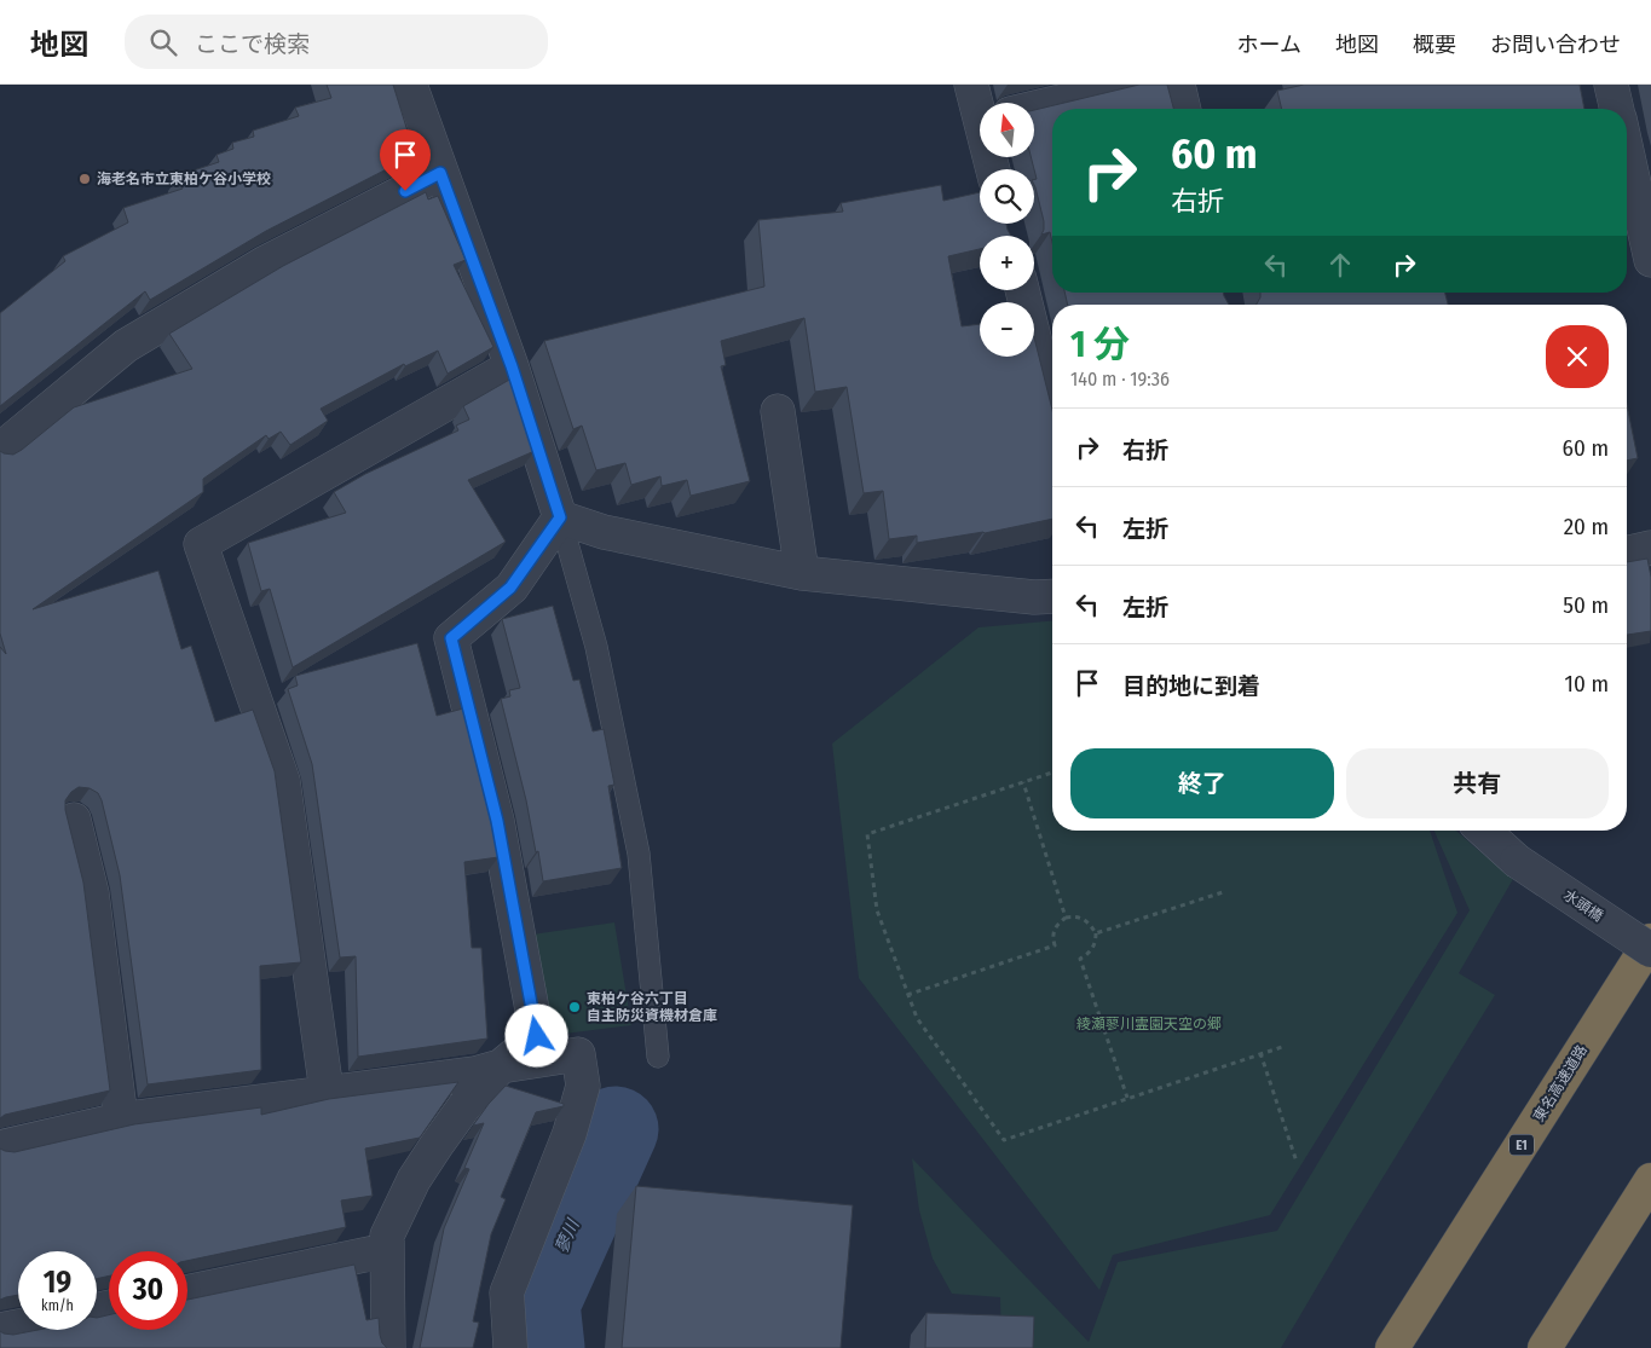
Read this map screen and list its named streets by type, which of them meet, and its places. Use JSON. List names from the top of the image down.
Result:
{
  "streets": {
    "highway": ["東名高速道路", "E1"],
    "street": ["水頭橋"]
  },
  "water": ["蓼川"],
  "parks": ["綾瀬蓼川霊園天空の郷"],
  "places": ["海老名市立東柏ケ谷小学校", "東柏ケ谷六丁目 自主防災資機材倉庫"],
  "north": "top",
  "page": {
    "header": "地図",
    "search": "ここで検索",
    "nav": [
      "ホーム",
      "地図",
      "概要",
      "お問い合わせ"
    ],
    "map_buttons": ["+", "−"],
    "turn": ["60 m", "右折"],
    "heading": ["1 分", "140 m · 19:36"],
    "list": [
      {
        "name": "右折",
        "value": "60 m"
      },
      {
        "name": "左折",
        "value": "20 m"
      },
      {
        "name": "左折",
        "value": "50 m"
      },
      {
        "name": "目的地に到着",
        "value": "10 m"
      }
    ],
    "buttons": ["終了", "共有"],
    "speed": "19 km/h",
    "limit": "30"
  }
}
